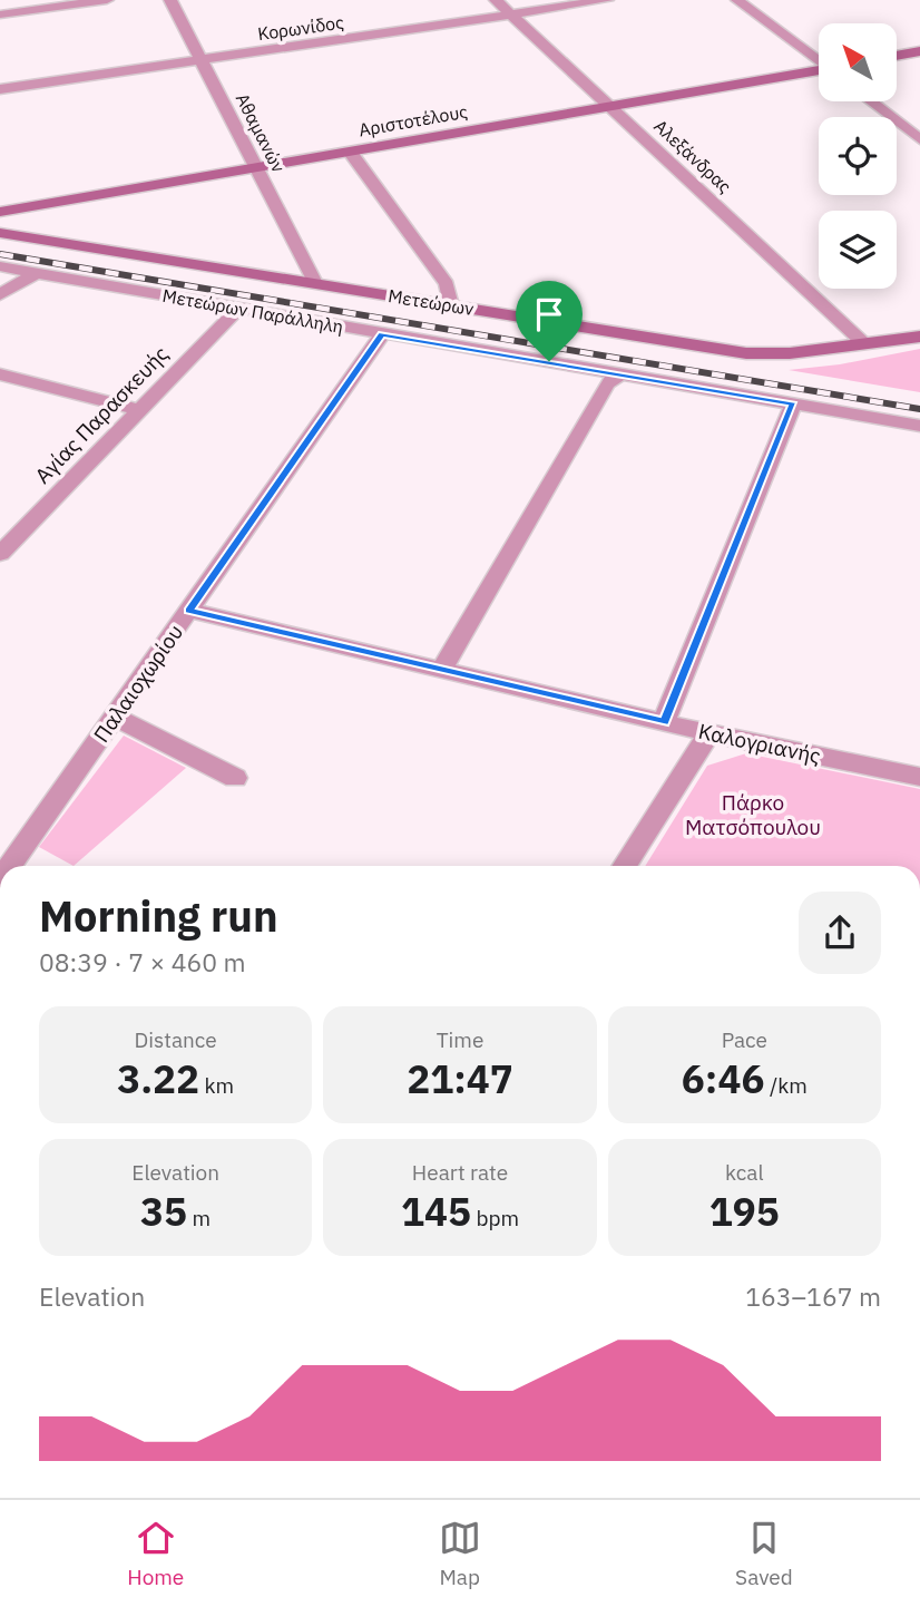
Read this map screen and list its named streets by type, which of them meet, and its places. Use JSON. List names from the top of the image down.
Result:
{
  "streets": {
    "street": [
      "Κορωνίδος",
      "Αριστοτέλους",
      "Αθαμανών",
      "Αλεξάνδρας",
      "Μετεώρων",
      "Μετεώρων Παράλληλη",
      "Αγίας Παρασκευής",
      "Παλαιοχωρίου",
      "Καλογριανής"
    ]
  },
  "crossings": [
    ["Κορωνίδος", "Αθαμανών"],
    ["Κορωνίδος", "Αλεξάνδρας"],
    ["Αριστοτέλους", "Αθαμανών"],
    ["Αριστοτέλους", "Αλεξάνδρας"],
    ["Αθαμανών", "Μετεώρων"],
    ["Αλεξάνδρας", "Μετεώρων"],
    ["Μετεώρων Παράλληλη", "Αγίας Παρασκευής"],
    ["Μετεώρων Παράλληλη", "Παλαιοχωρίου"],
    ["Παλαιοχωρίου", "Καλογριανής"]
  ],
  "parks": ["Πάρκο Ματσόπουλου"],
  "north": "top left",
  "page": {
    "heading": ["Morning run", "08:39 · 7 × 460 m"],
    "stats": [
      ["Distance", "3.22 km"],
      ["Time", "21:47"],
      ["Pace", "6:46 /km"],
      ["Elevation", "35 m"],
      ["Heart rate", "145 bpm"],
      ["kcal", "195"]
    ],
    "chart": ["Elevation", "163–167 m"],
    "tabs": ["Home", "Map", "Saved"]
  }
}
